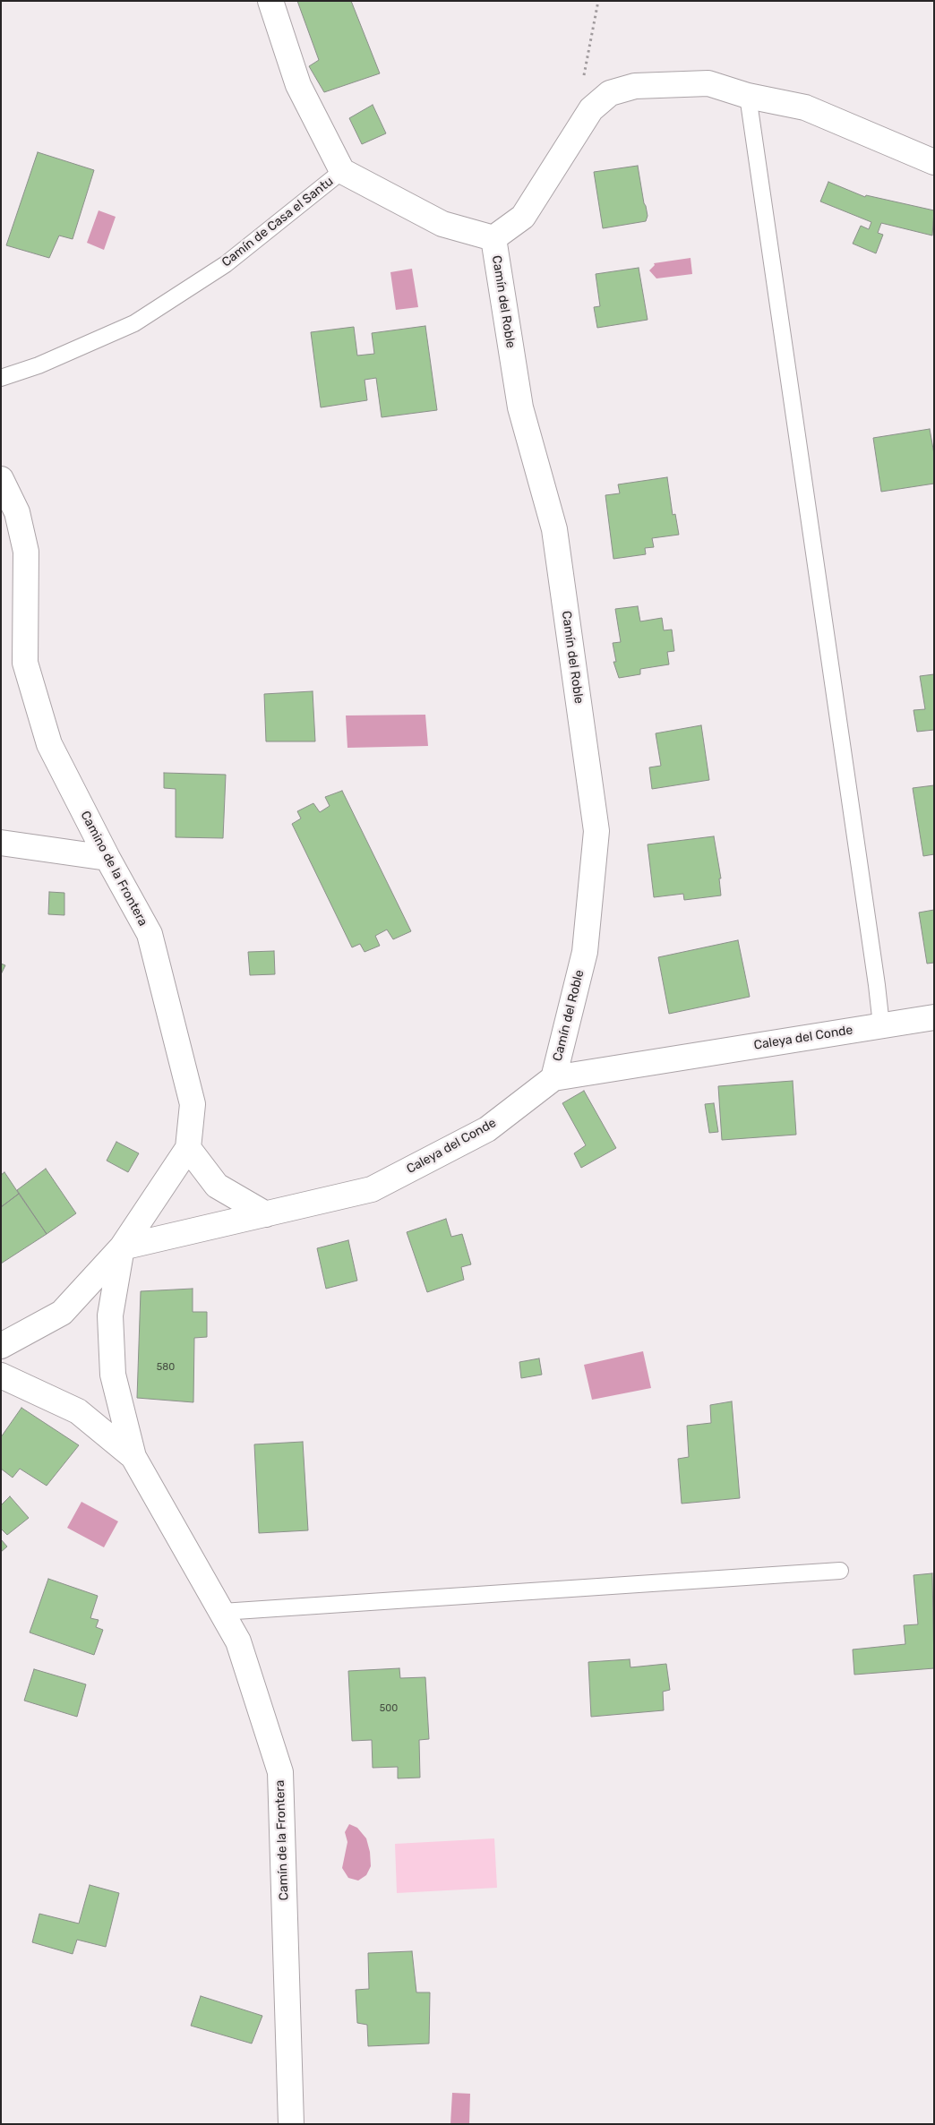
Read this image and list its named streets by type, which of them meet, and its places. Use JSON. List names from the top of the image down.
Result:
{
  "streets": {
    "street": [
      "Camín de Casa el Santu",
      "Camín del Roble",
      "Camino de la Frontera",
      "Caleya del Conde",
      "Camín de la Frontera"
    ]
  },
  "crossings": [
    ["Camín de Casa el Santu", "Camín del Roble"],
    ["Camín del Roble", "Caleya del Conde"],
    ["Camino de la Frontera", "Caleya del Conde"]
  ],
  "house_numbers": ["580", "500"]
}
